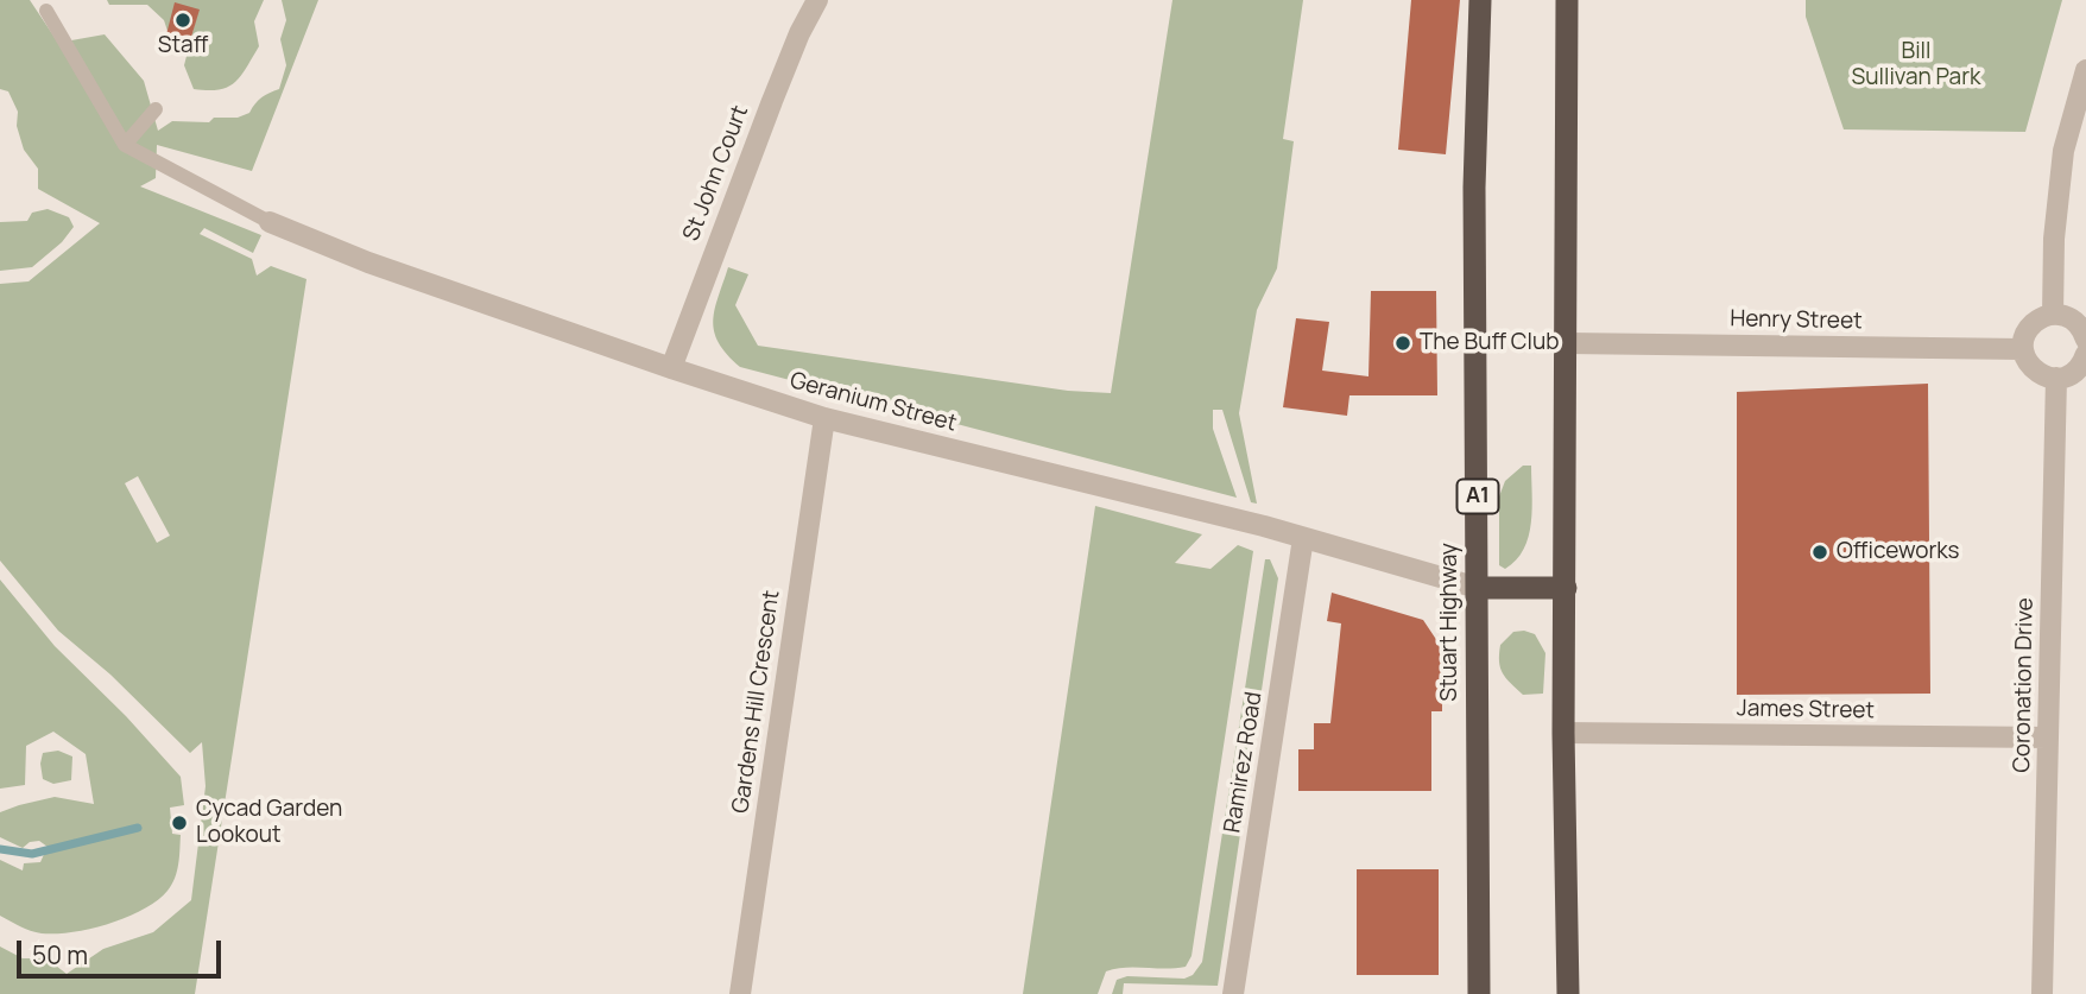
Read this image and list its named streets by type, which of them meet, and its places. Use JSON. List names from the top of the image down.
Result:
{
  "streets": {
    "highway": ["A1", "Stuart Highway"],
    "street": [
      "St John Court",
      "Henry Street",
      "Geranium Street",
      "Coronation Drive",
      "Gardens Hill Crescent",
      "James Street",
      "Ramirez Road"
    ]
  },
  "crossings": [
    ["St John Court", "Geranium Street"],
    ["Geranium Street", "Stuart Highway"],
    ["Geranium Street", "Gardens Hill Crescent"],
    ["Geranium Street", "Ramirez Road"],
    ["Coronation Drive", "James Street"]
  ],
  "parks": ["Bill Sullivan Park"],
  "places": [
    "Staff",
    "The Buff Club",
    "Officeworks",
    "Cycad Garden Lookout"
  ],
  "scale_bar": "50 m"
}
